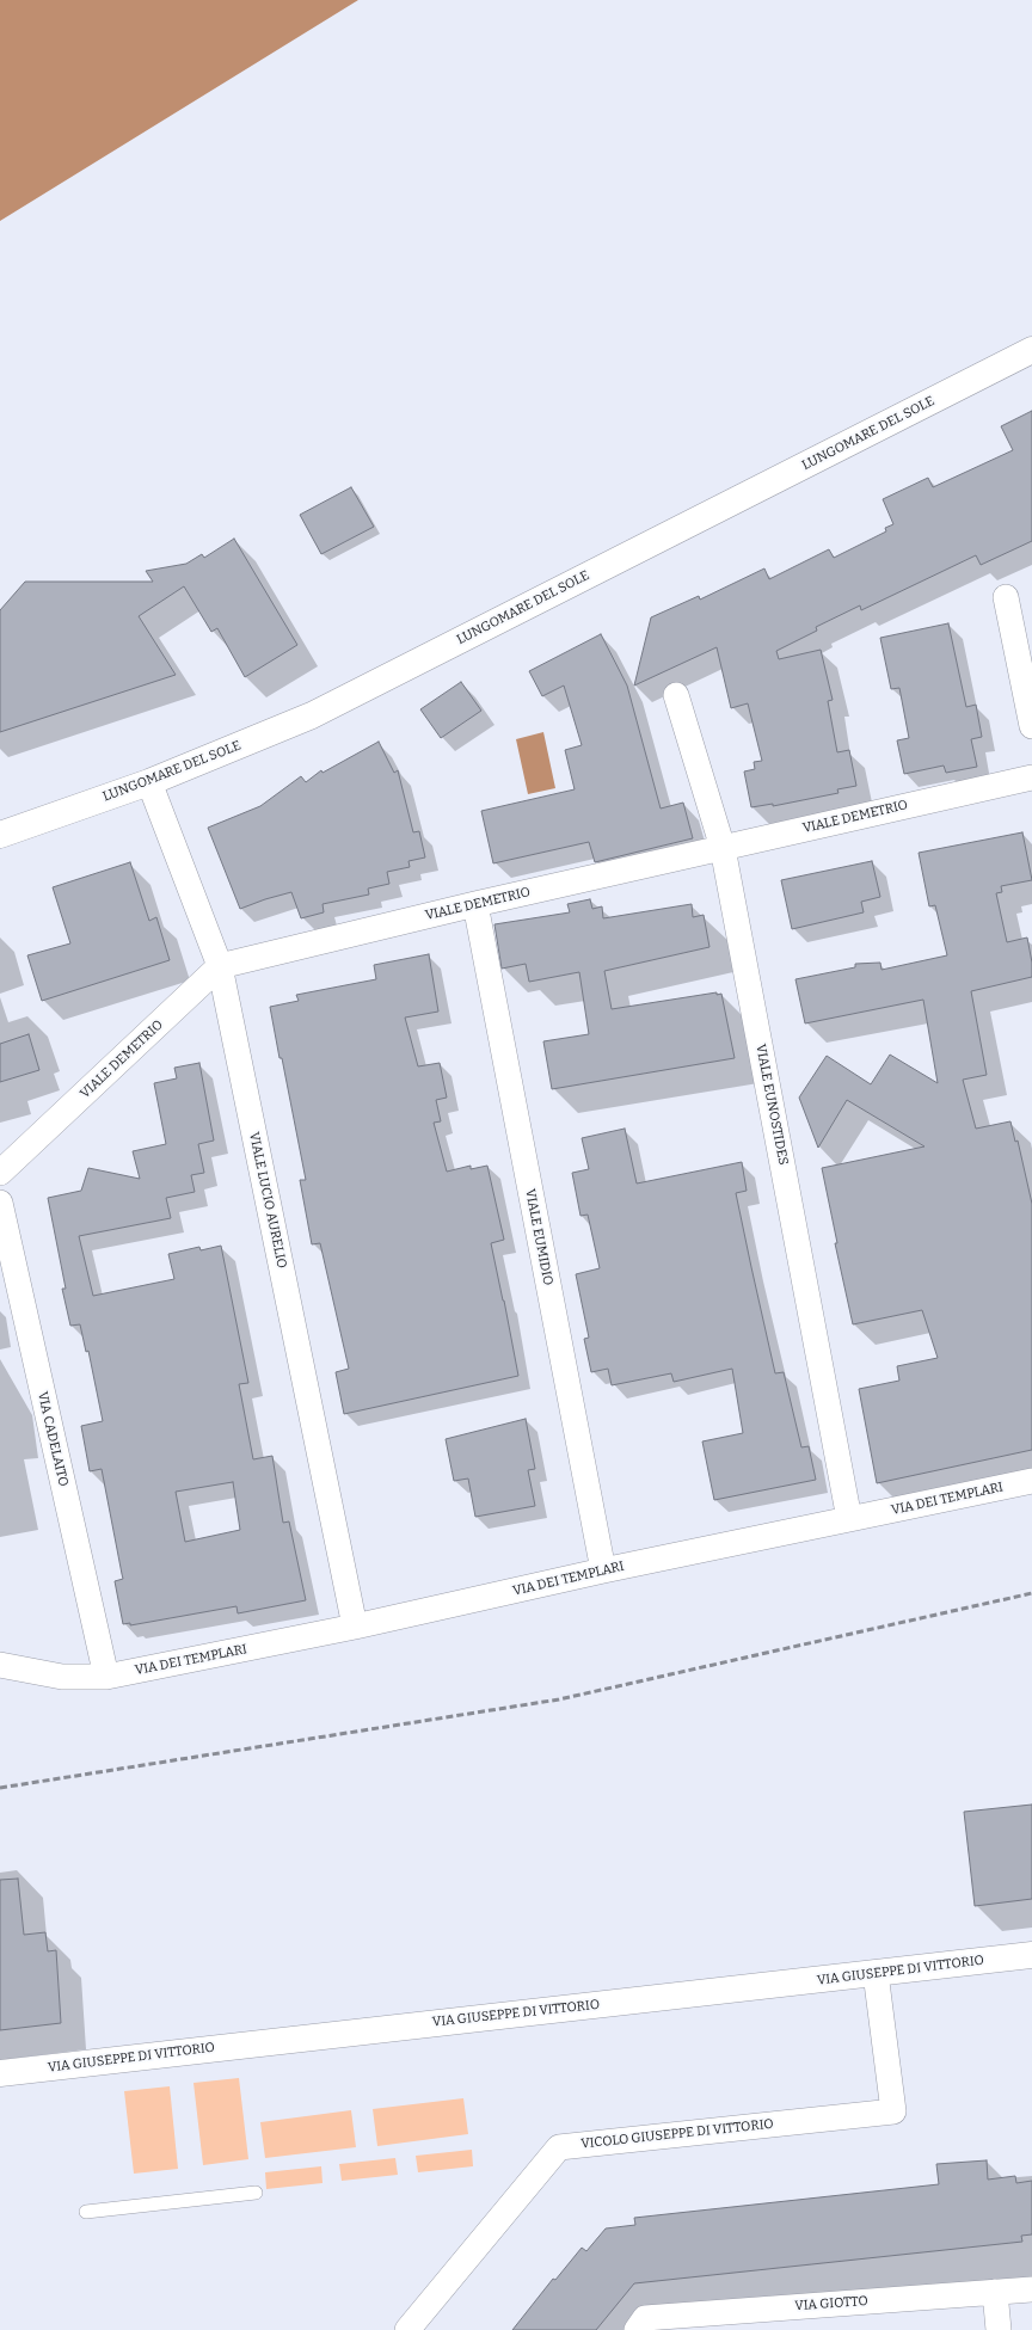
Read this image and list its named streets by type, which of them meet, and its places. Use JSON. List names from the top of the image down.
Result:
{
  "streets": {
    "street": [
      "LUNGOMARE DEL SOLE",
      "VIALE DEMETRIO",
      "VIALE EUNOSTIDES",
      "VIALE LUCIO AURELIO",
      "VIALE EUMIDIO",
      "VIA CADELAITO",
      "VIA DEI TEMPLARI",
      "VIA GIUSEPPE DI VITTORIO",
      "VICOLO GIUSEPPE DI VITTORIO",
      "VIA GIOTTO"
    ]
  },
  "crossings": [
    ["LUNGOMARE DEL SOLE", "VIALE LUCIO AURELIO"],
    ["VIALE DEMETRIO", "VIALE EUNOSTIDES"],
    ["VIALE DEMETRIO", "VIALE LUCIO AURELIO"],
    ["VIALE DEMETRIO", "VIALE EUMIDIO"],
    ["VIALE EUNOSTIDES", "VIA DEI TEMPLARI"],
    ["VIALE LUCIO AURELIO", "VIA DEI TEMPLARI"],
    ["VIALE EUMIDIO", "VIA DEI TEMPLARI"],
    ["VIA CADELAITO", "VIA DEI TEMPLARI"],
    ["VIA GIUSEPPE DI VITTORIO", "VICOLO GIUSEPPE DI VITTORIO"]
  ]
}
